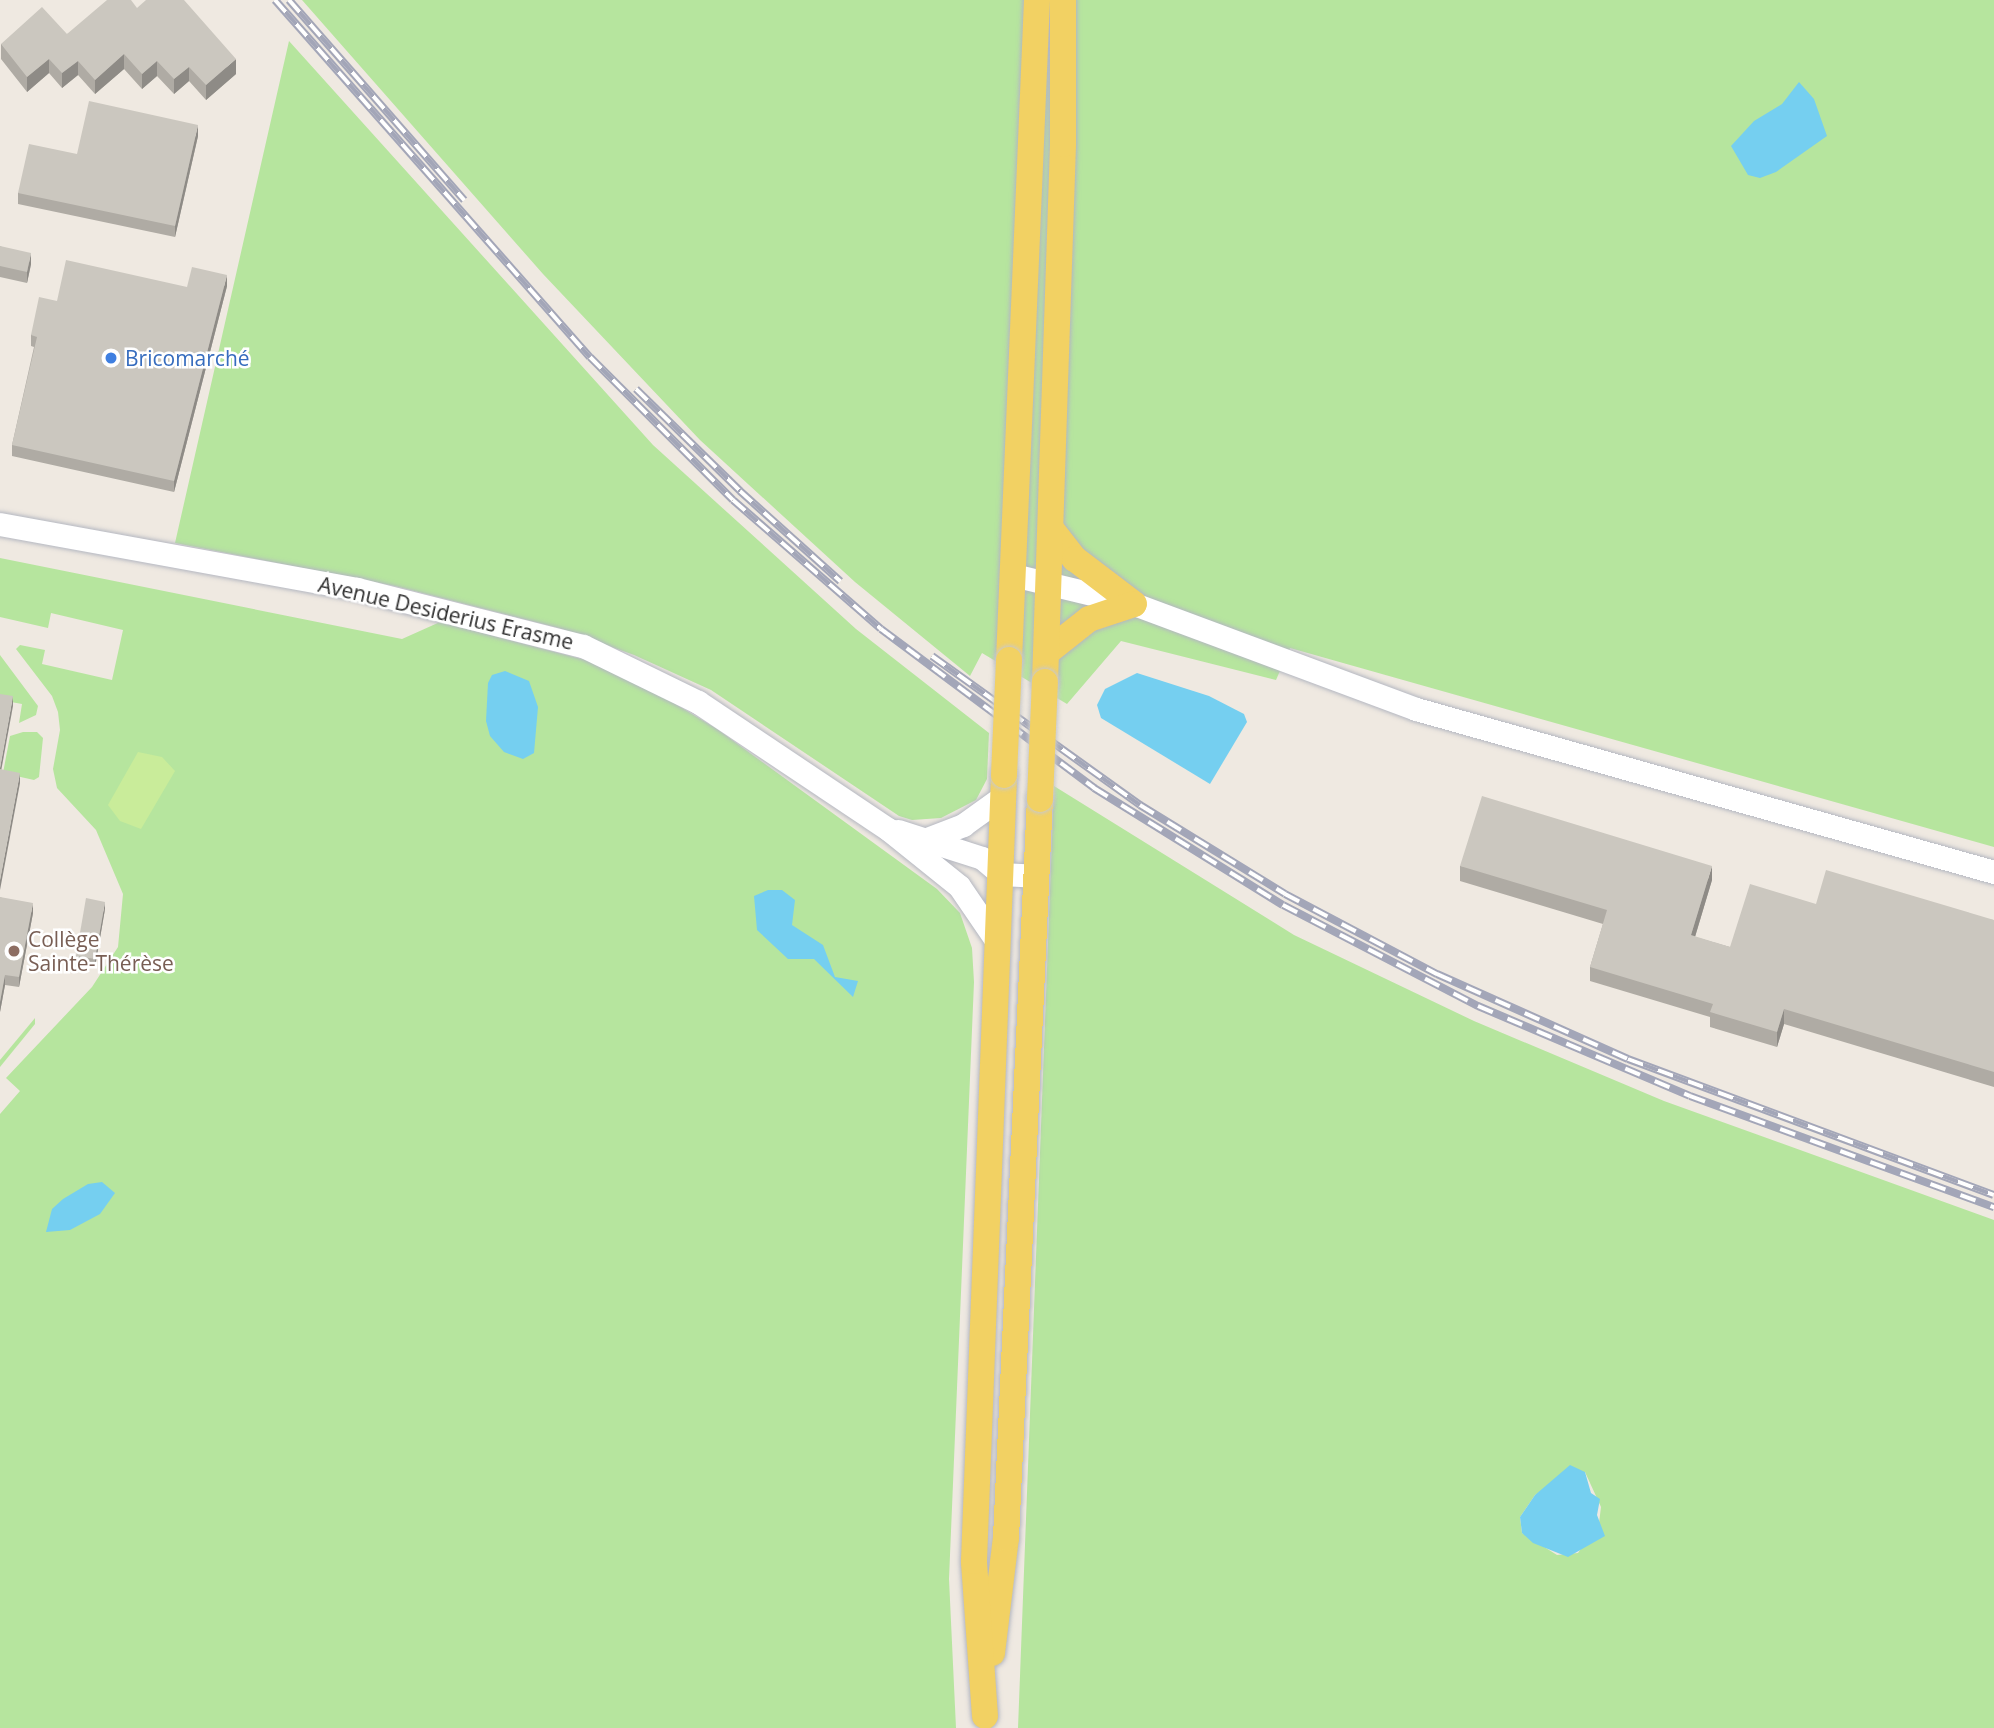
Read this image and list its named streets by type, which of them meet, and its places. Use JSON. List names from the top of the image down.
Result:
{
  "streets": {
    "main road": ["Avenue Desiderius Erasme"]
  },
  "places": ["Bricomarché", "Collège Sainte-Thérèse"]
}
